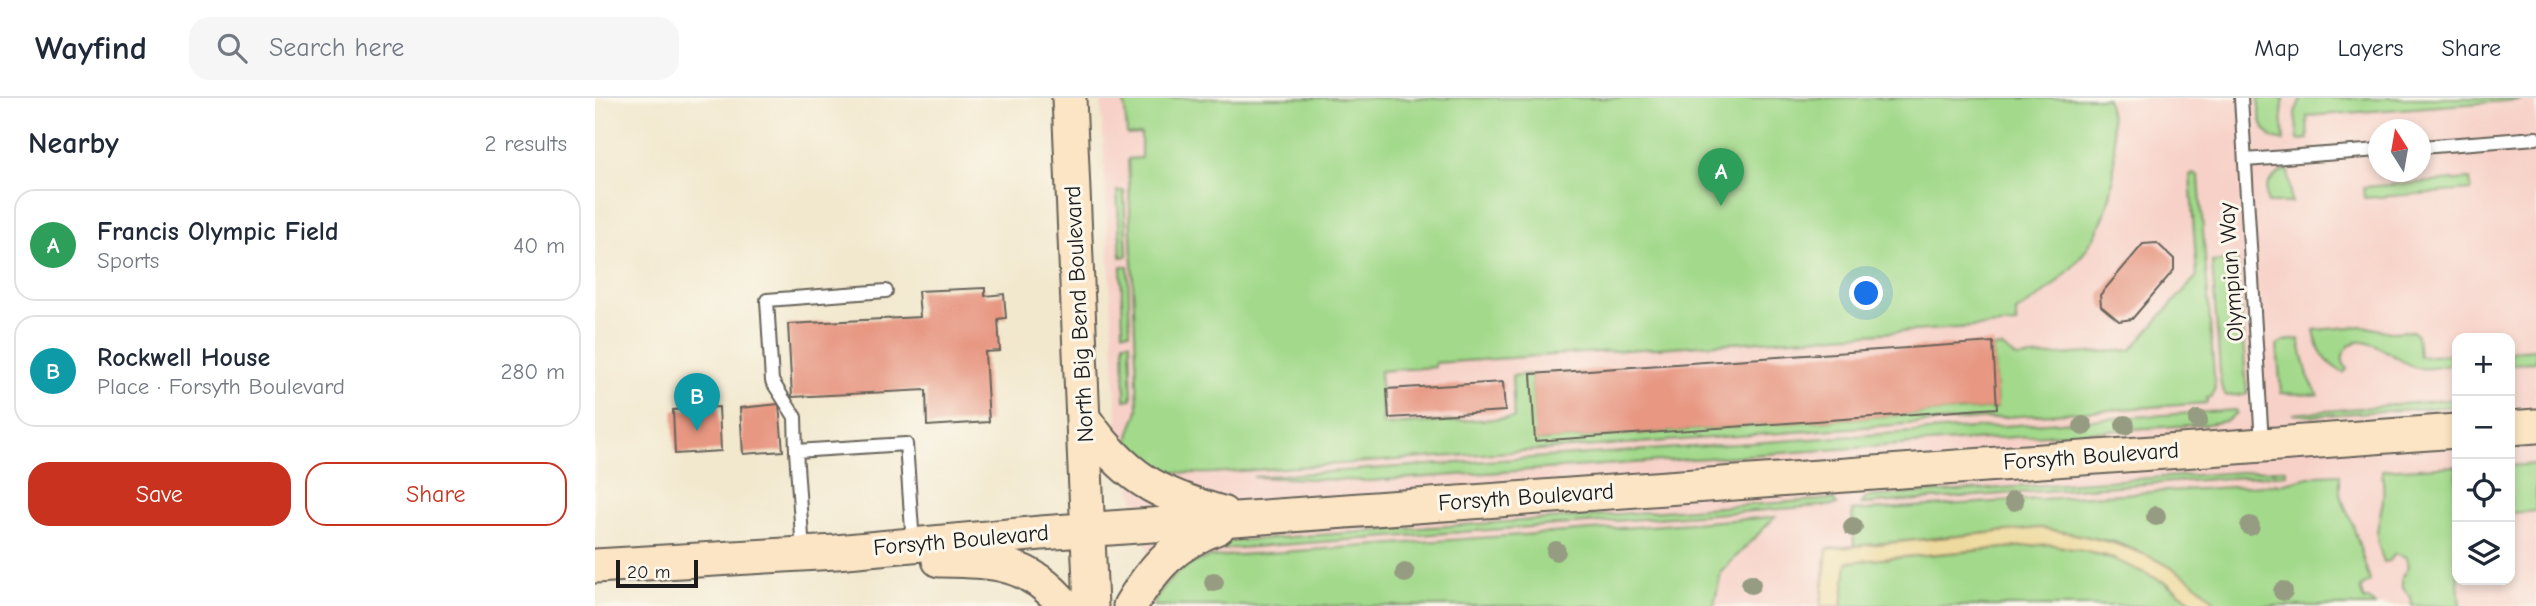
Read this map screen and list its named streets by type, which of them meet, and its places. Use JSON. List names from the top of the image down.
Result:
{
  "streets": {
    "main road": ["North Big Bend Boulevard", "Forsyth Boulevard"],
    "lane": ["Olympian Way"]
  },
  "crossings": [
    ["Olympian Way", "Forsyth Boulevard"],
    ["North Big Bend Boulevard", "Forsyth Boulevard"]
  ],
  "scale_bar": "20 m",
  "north": "top",
  "page": {
    "header": "Wayfind",
    "search": "Search here",
    "nav": ["Map", "Layers", "Share"],
    "heading": ["Nearby", "2 results"],
    "pins": ["A", "B"],
    "list": [
      {
        "mark": "A",
        "name": "Francis Olympic Field",
        "note": "Sports",
        "value": "40 m"
      },
      {
        "mark": "B",
        "name": "Rockwell House",
        "note": "Place · Forsyth Boulevard",
        "value": "280 m"
      }
    ],
    "map_buttons": ["+", "−"],
    "buttons": ["Save", "Share"],
    "scale": "20 m"
  }
}
